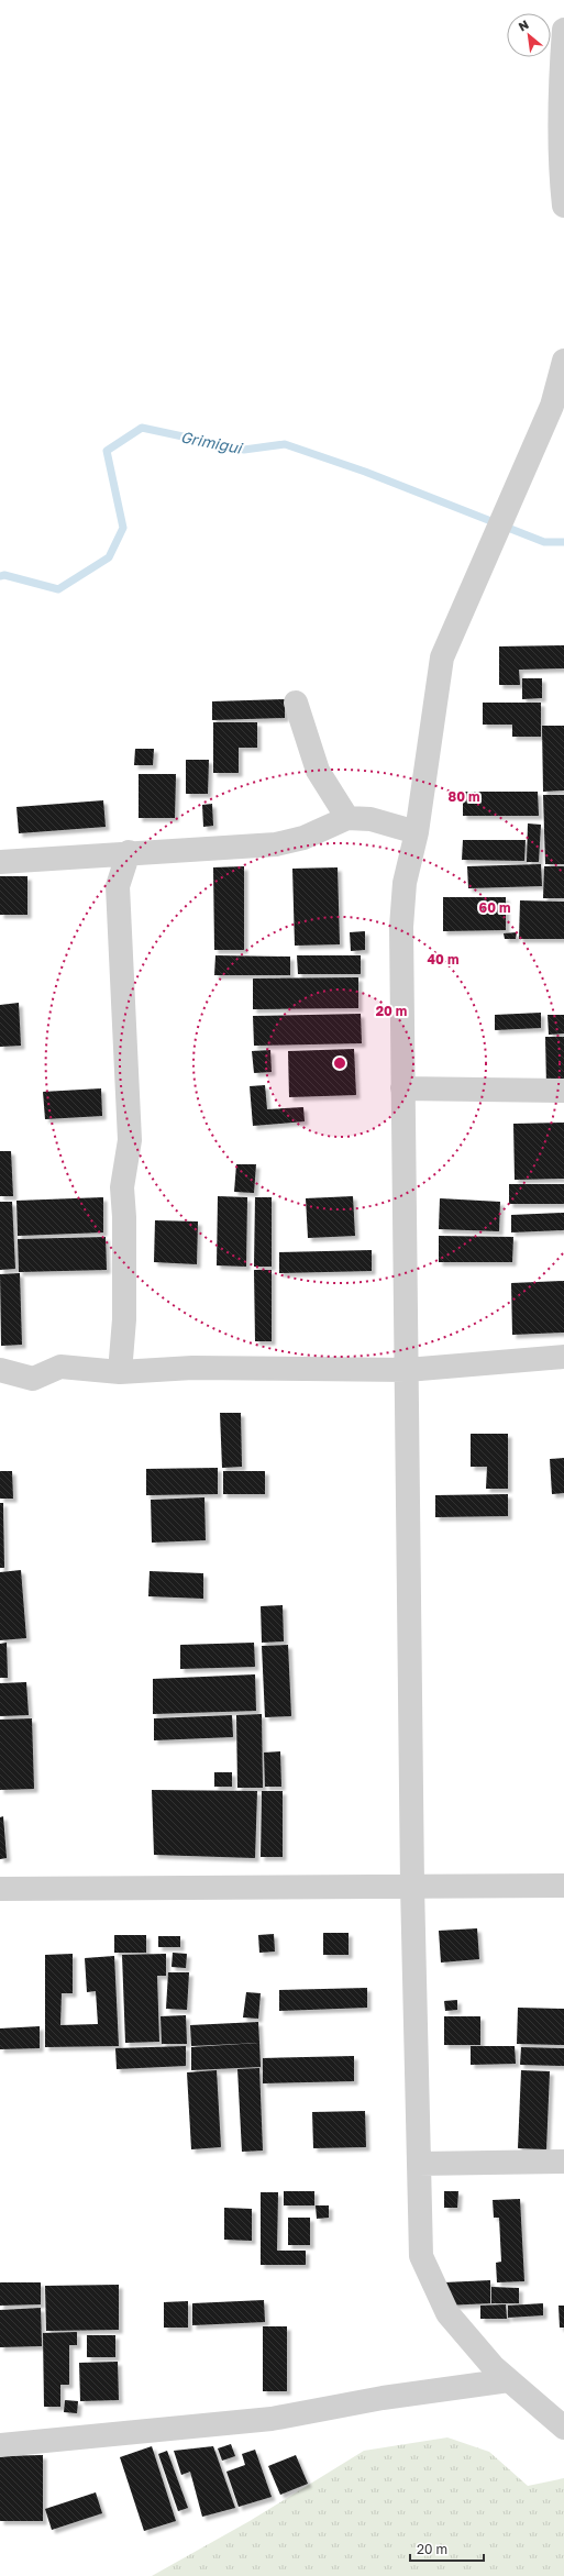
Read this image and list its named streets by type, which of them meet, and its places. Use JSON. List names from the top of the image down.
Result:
{
  "water": ["Grimigui"],
  "scale_bar": "20 m",
  "north": "top left",
  "rings": [
    "80 m",
    "60 m",
    "40 m",
    "20 m"
  ]
}
